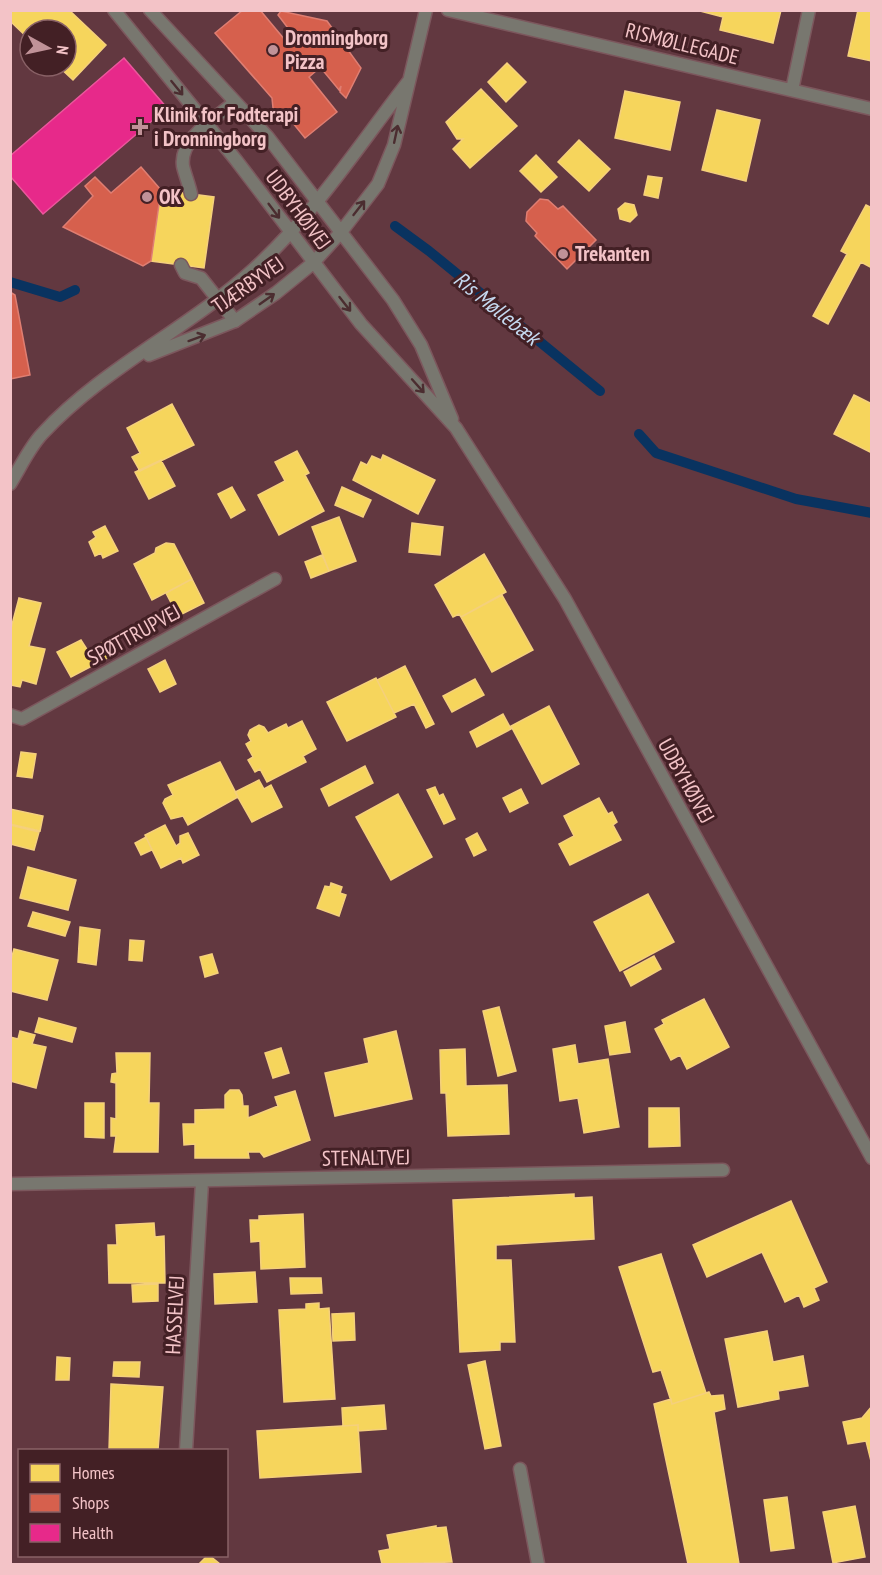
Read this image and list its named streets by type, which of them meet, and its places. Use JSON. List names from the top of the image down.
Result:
{
  "streets": {
    "street": [
      "RISMØLLEGADE",
      "UDBYHØJVEJ",
      "TJÆRBYVEJ",
      "SPØTTRUPVEJ",
      "STENALTVEJ",
      "HASSELVEJ"
    ]
  },
  "crossings": [
    ["UDBYHØJVEJ", "TJÆRBYVEJ"],
    ["STENALTVEJ", "HASSELVEJ"]
  ],
  "water": ["Ris Møllebæk"],
  "places": {
    "other": ["Dronningborg Pizza", "OK", "Trekanten"],
    "health": ["Klinik for Fodterapi i Dronningborg"]
  },
  "legend": ["Homes", "Shops", "Health"],
  "north": "right"
}
